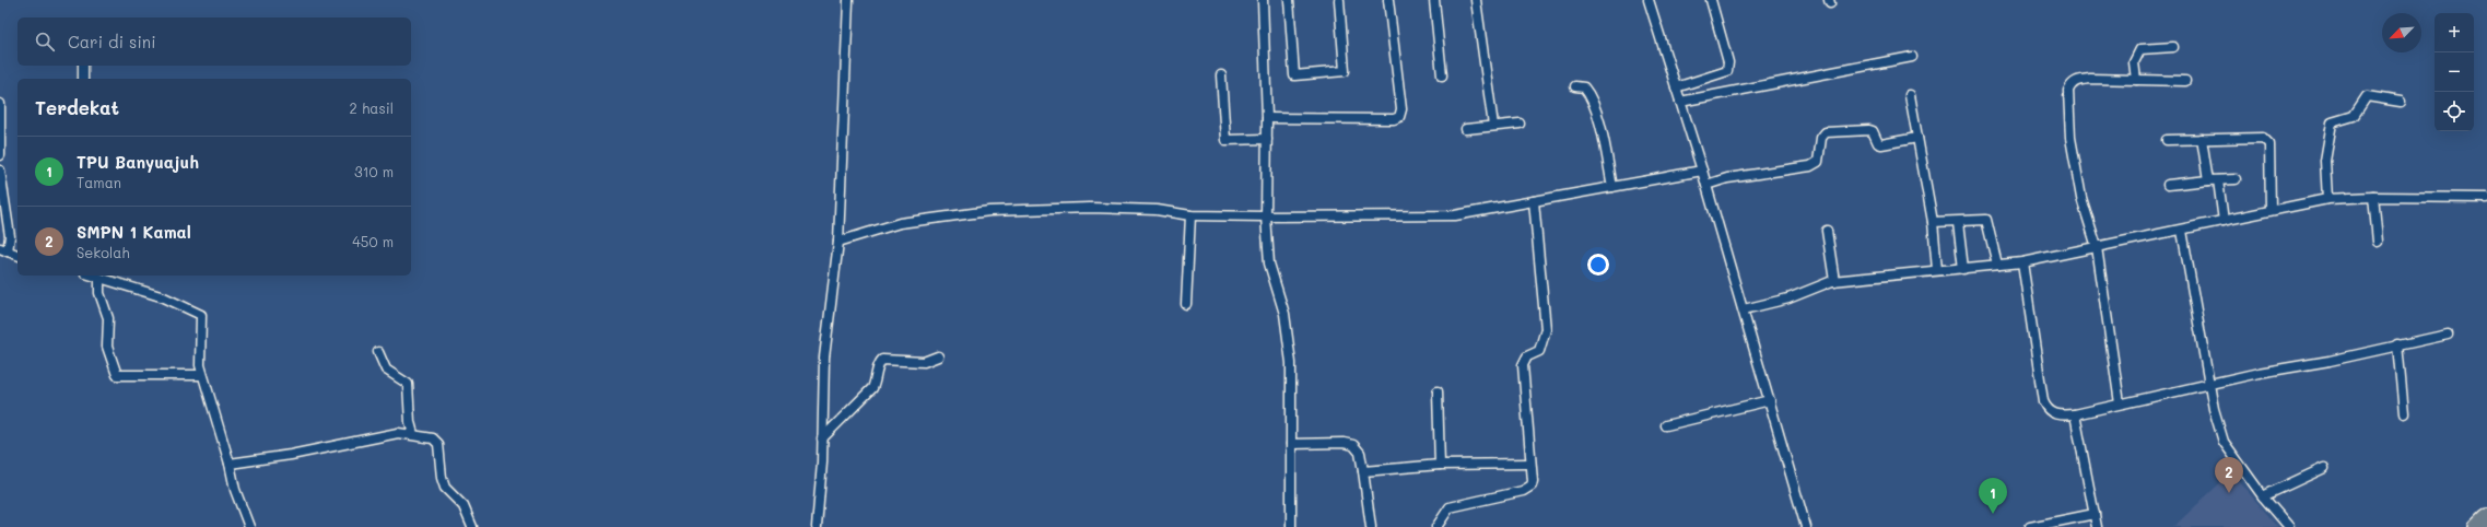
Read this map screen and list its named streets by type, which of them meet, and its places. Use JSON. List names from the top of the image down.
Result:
{
  "north": "bottom left",
  "page": {
    "map_buttons": ["+", "−"],
    "search": "Cari di sini",
    "heading": ["Terdekat", "2 hasil"],
    "list": [
      {
        "mark": "1",
        "name": "TPU Banyuajuh",
        "note": "Taman",
        "value": "310 m"
      },
      {
        "mark": "2",
        "name": "SMPN 1 Kamal",
        "note": "Sekolah",
        "value": "450 m"
      }
    ],
    "pins": ["2", "1"]
  }
}
